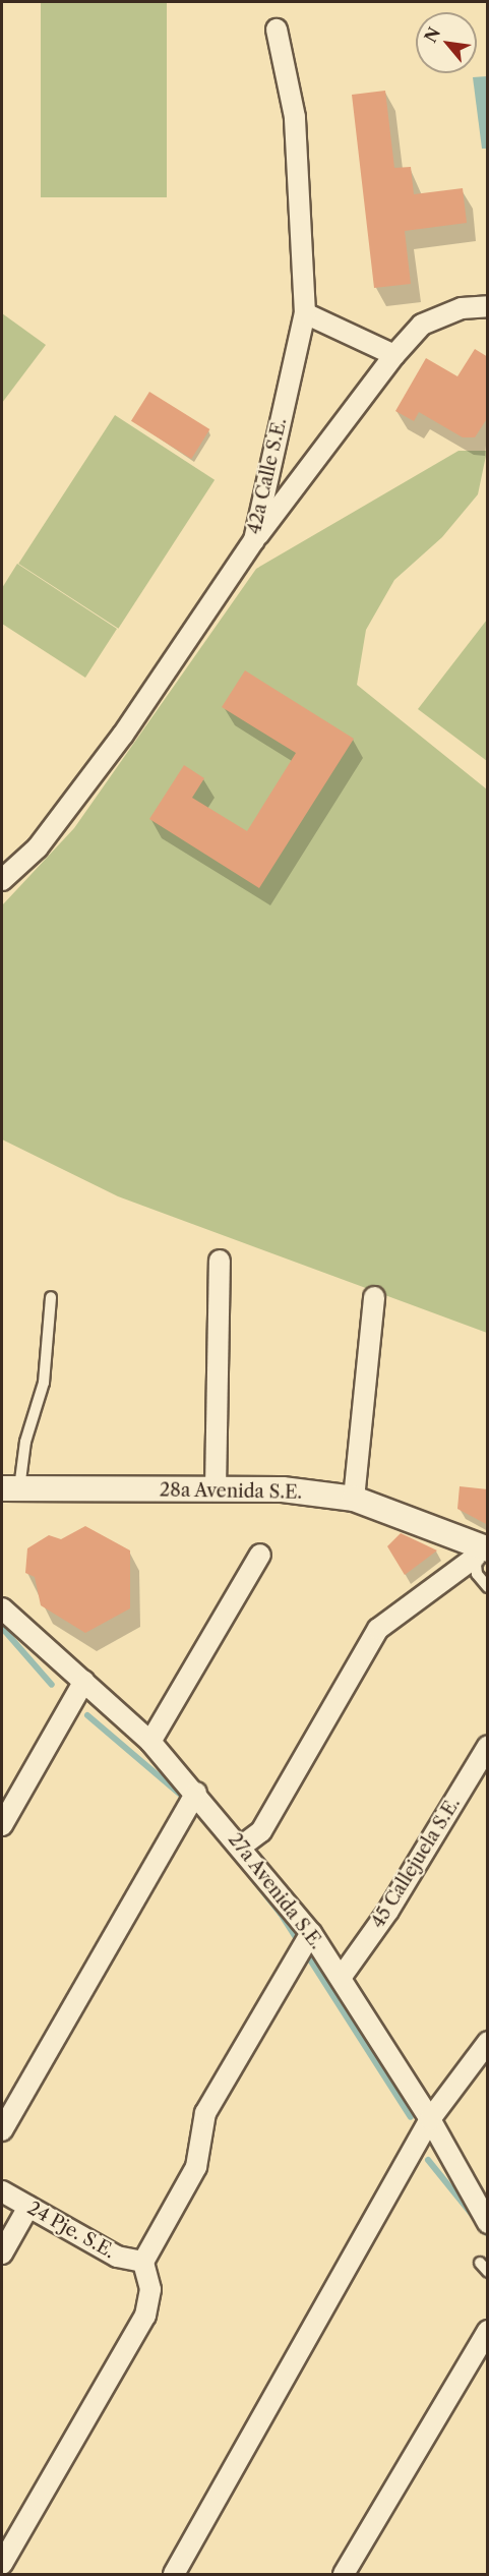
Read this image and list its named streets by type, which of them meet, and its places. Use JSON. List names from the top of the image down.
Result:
{
  "streets": {
    "street": [
      "42a Calle S.E.",
      "28a Avenida S.E.",
      "45 Callejuela S.E.",
      "27a Avenida S.E.",
      "24 Pje. S.E."
    ]
  },
  "crossings": [
    ["45 Callejuela S.E.", "27a Avenida S.E."]
  ],
  "north": "top left"
}
